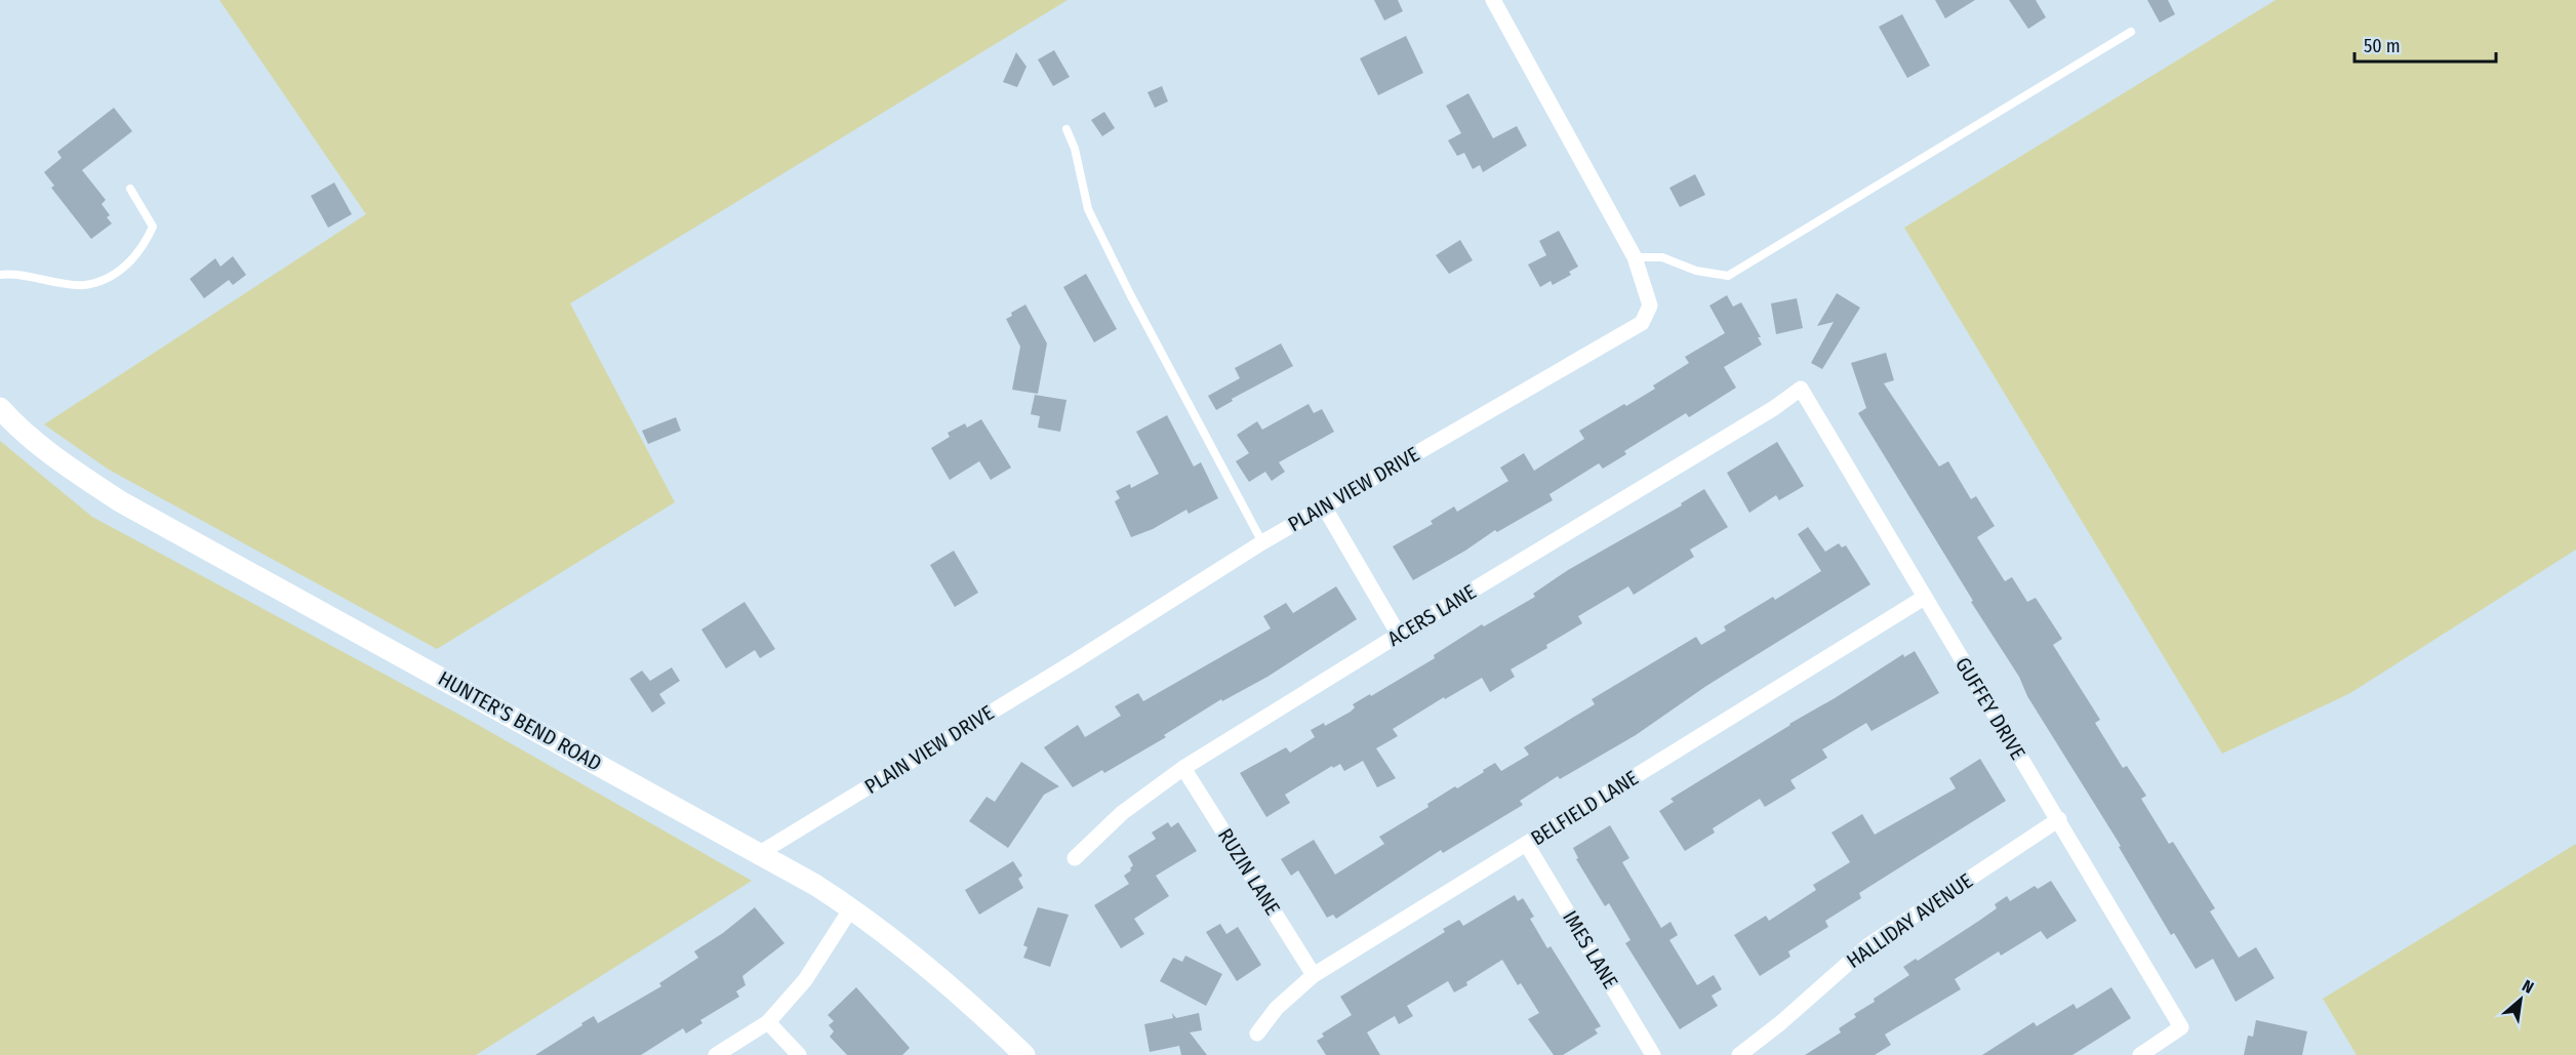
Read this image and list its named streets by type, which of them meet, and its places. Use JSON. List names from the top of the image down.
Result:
{
  "streets": {
    "street": [
      "PLAIN VIEW DRIVE",
      "ACERS LANE",
      "GUFFEY DRIVE",
      "HUNTER'S BEND ROAD",
      "BELFIELD LANE",
      "RUZIN LANE",
      "HALLIDAY AVENUE",
      "IMES LANE"
    ]
  },
  "crossings": [
    ["PLAIN VIEW DRIVE", "HUNTER'S BEND ROAD"],
    ["ACERS LANE", "GUFFEY DRIVE"],
    ["ACERS LANE", "RUZIN LANE"],
    ["GUFFEY DRIVE", "BELFIELD LANE"],
    ["GUFFEY DRIVE", "HALLIDAY AVENUE"],
    ["BELFIELD LANE", "RUZIN LANE"],
    ["BELFIELD LANE", "IMES LANE"]
  ],
  "scale_bar": "50 m",
  "north": "top right"
}
